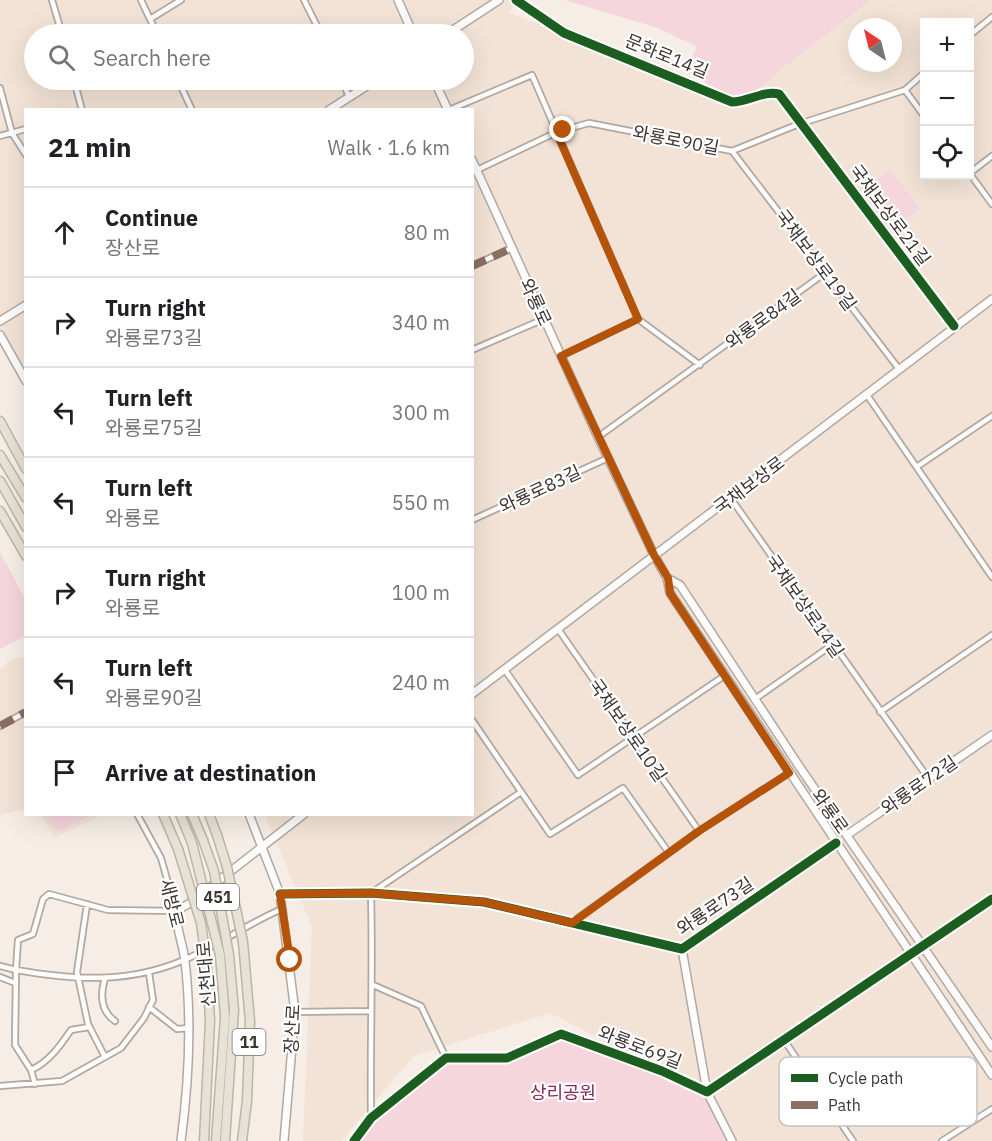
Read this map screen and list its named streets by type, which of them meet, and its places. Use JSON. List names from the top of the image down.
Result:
{
  "streets": {
    "highway": ["451", "신천대로", "11"],
    "main road": [
      "와룡로",
      "국채보상로",
      "와룡로72길",
      "새방로",
      "와룡로73길",
      "장산로",
      "와룡로69길"
    ],
    "street": [
      "문화로14길",
      "와룡로90길",
      "국채보상로21길",
      "국채보상로19길",
      "와룡로84길",
      "와룡로83길",
      "국채보상로14길",
      "국채보상로10길"
    ]
  },
  "crossings": [
    ["문화로14길", "와룡로90길"],
    ["문화로14길", "국채보상로21길"],
    ["와룡로90길", "국채보상로21길"],
    ["와룡로90길", "국채보상로19길"],
    ["와룡로90길", "와룡로"],
    ["국채보상로21길", "국채보상로"],
    ["국채보상로19길", "와룡로84길"],
    ["국채보상로19길", "국채보상로"],
    ["와룡로", "와룡로84길"],
    ["와룡로", "국채보상로"],
    ["와룡로", "와룡로83길"],
    ["와룡로", "와룡로72길"],
    ["와룡로", "와룡로73길"],
    ["국채보상로", "국채보상로14길"],
    ["국채보상로", "국채보상로10길"],
    ["국채보상로14길", "와룡로72길"],
    ["와룡로73길", "장산로"]
  ],
  "parks": ["상리공원"],
  "legend": ["Cycle path", "Path"],
  "north": "top left",
  "page": {
    "map_buttons": ["+", "−"],
    "search": "Search here",
    "heading": ["21 min", "Walk · 1.6 km"],
    "list": [
      ["Continue", "장산로", "80 m"],
      ["Turn right", "와룡로73길", "340 m"],
      ["Turn left", "와룡로75길", "300 m"],
      ["Turn left", "와룡로", "550 m"],
      ["Turn right", "와룡로", "100 m"],
      ["Turn left", "와룡로90길", "240 m"],
      "Arrive at destination"
    ]
  }
}
